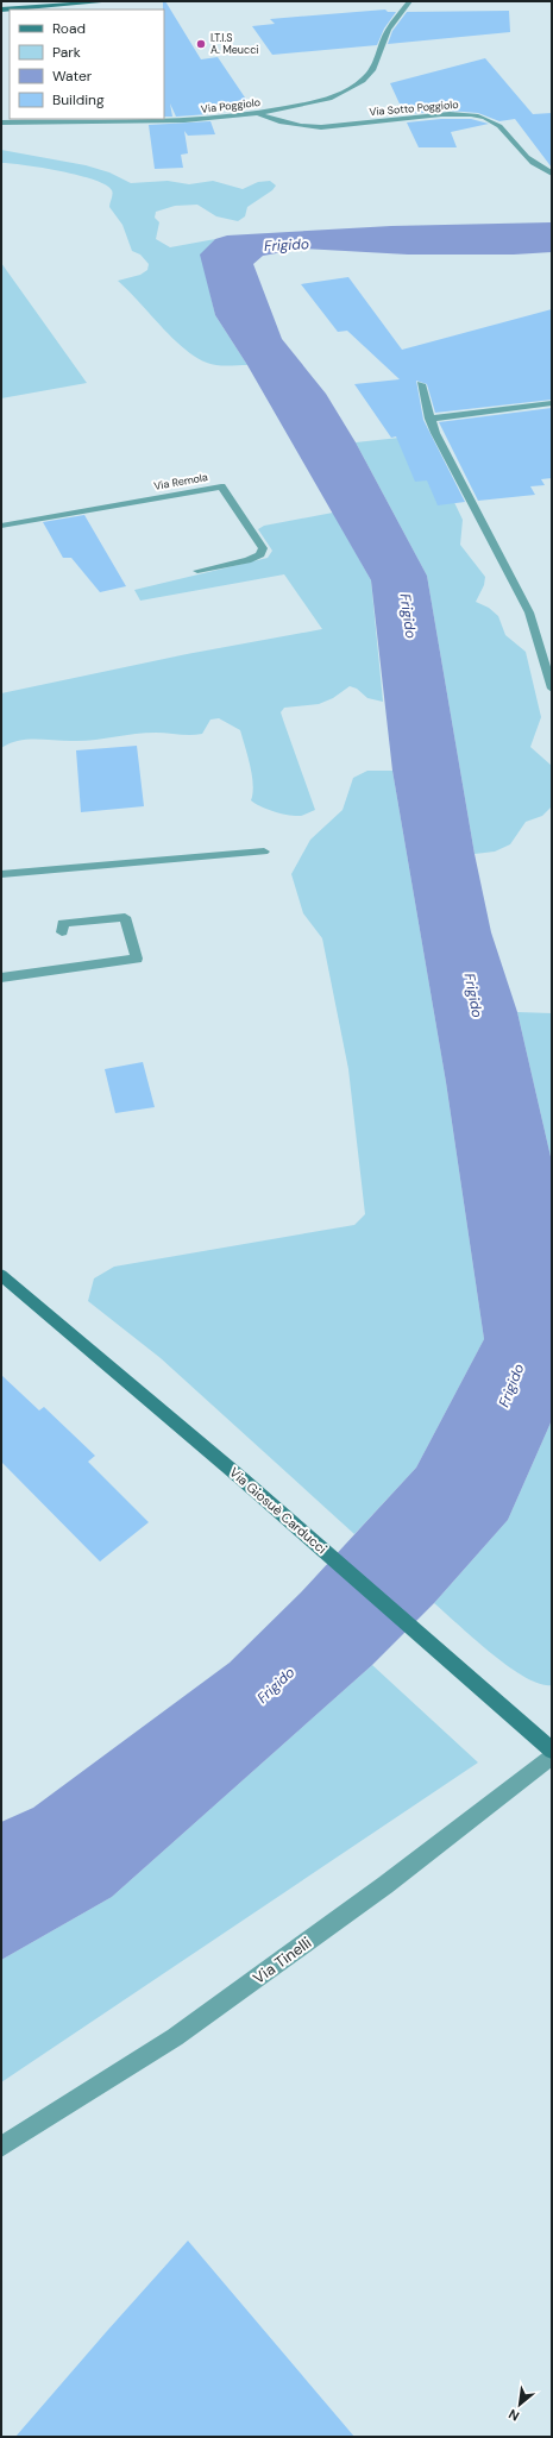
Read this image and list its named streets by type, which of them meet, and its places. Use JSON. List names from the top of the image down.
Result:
{
  "streets": {
    "main road": ["Via Giosuè Carducci"],
    "street": [
      "Via Poggiolo",
      "Via Sotto Poggiolo",
      "Via Remola",
      "Via Tinelli"
    ]
  },
  "crossings": [
    ["Via Poggiolo", "Via Sotto Poggiolo"]
  ],
  "water": ["Frigido"],
  "places": ["I.T.I.S A. Meucci"],
  "legend": [
    "Road",
    "Park",
    "Water",
    "Building"
  ],
  "north": "bottom left"
}
